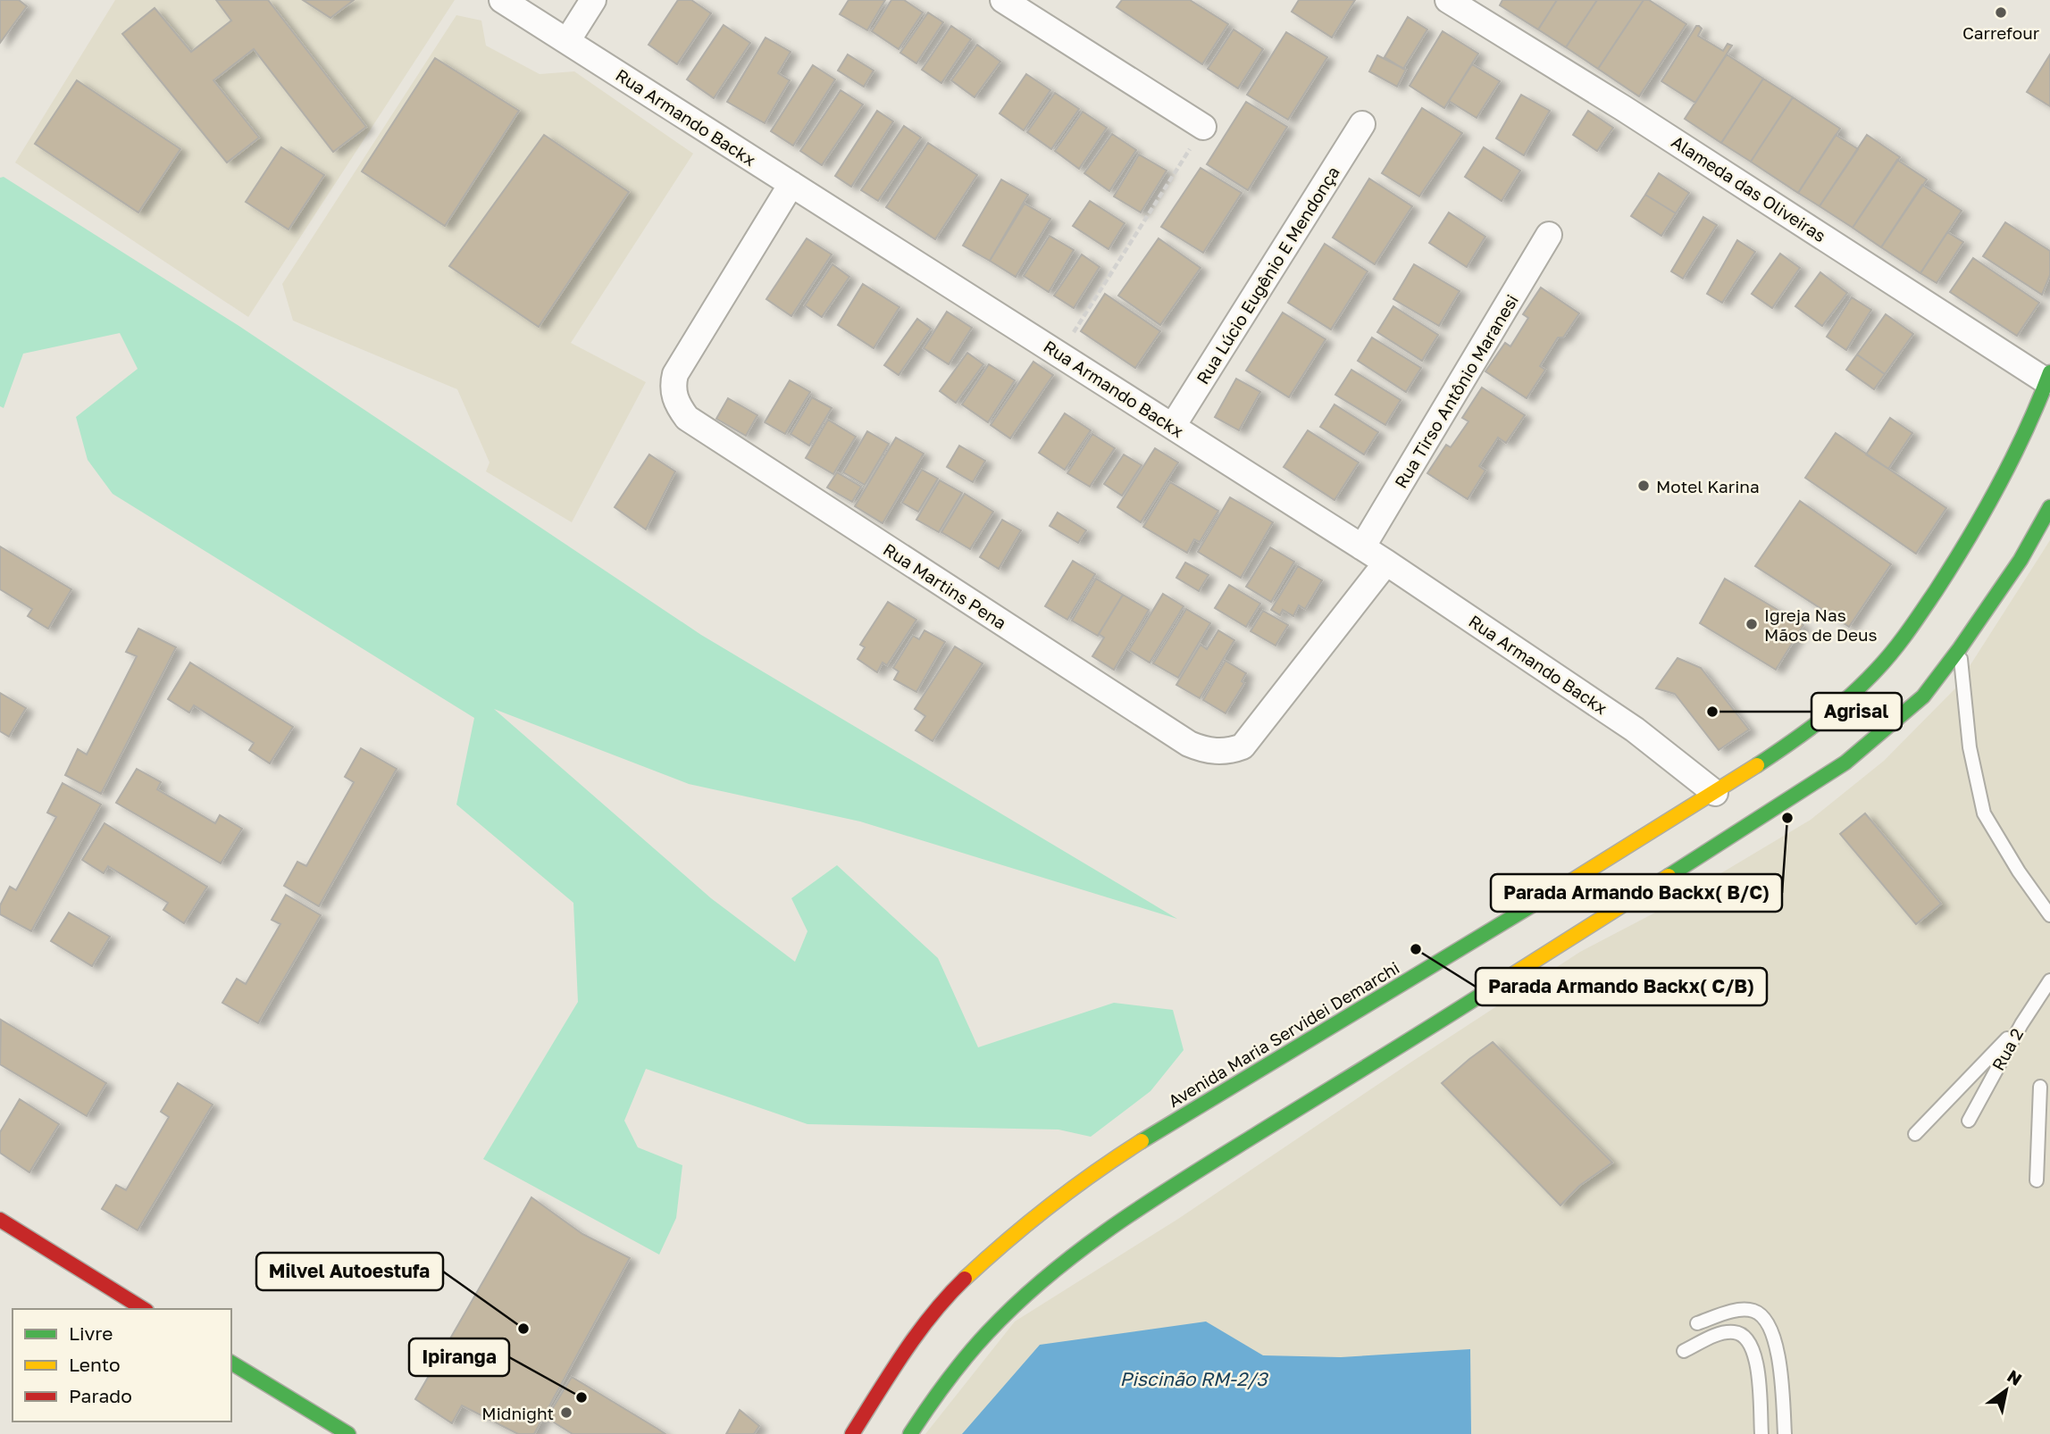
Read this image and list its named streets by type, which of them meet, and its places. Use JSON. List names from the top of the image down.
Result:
{
  "streets": {
    "main road": ["Avenida Maria Servidei Demarchi"],
    "street": [
      "Rua Armando Backx",
      "Alameda das Oliveiras",
      "Rua Lúcio Eugênio E Mendonça",
      "Rua Tirso Antônio Maranesi",
      "Rua Martins Pena"
    ],
    "lane": ["Rua 2"]
  },
  "crossings": [
    ["Rua Armando Backx", "Rua Lúcio Eugênio E Mendonça"],
    ["Rua Armando Backx", "Rua Tirso Antônio Maranesi"],
    ["Rua Armando Backx", "Rua Martins Pena"],
    ["Rua Armando Backx", "Avenida Maria Servidei Demarchi"],
    ["Alameda das Oliveiras", "Avenida Maria Servidei Demarchi"]
  ],
  "water": ["Piscinão RM-2/3"],
  "places": [
    "Carrefour",
    "Motel Karina",
    "Igreja Nas Mãos de Deus",
    "Agrisal",
    "Parada Armando Backx( B/C)",
    "Parada Armando Backx( C/B)",
    "Milvel Autoestufa",
    "Ipiranga",
    "Midnight"
  ],
  "legend": ["Livre", "Lento", "Parado"],
  "north": "top right"
}
